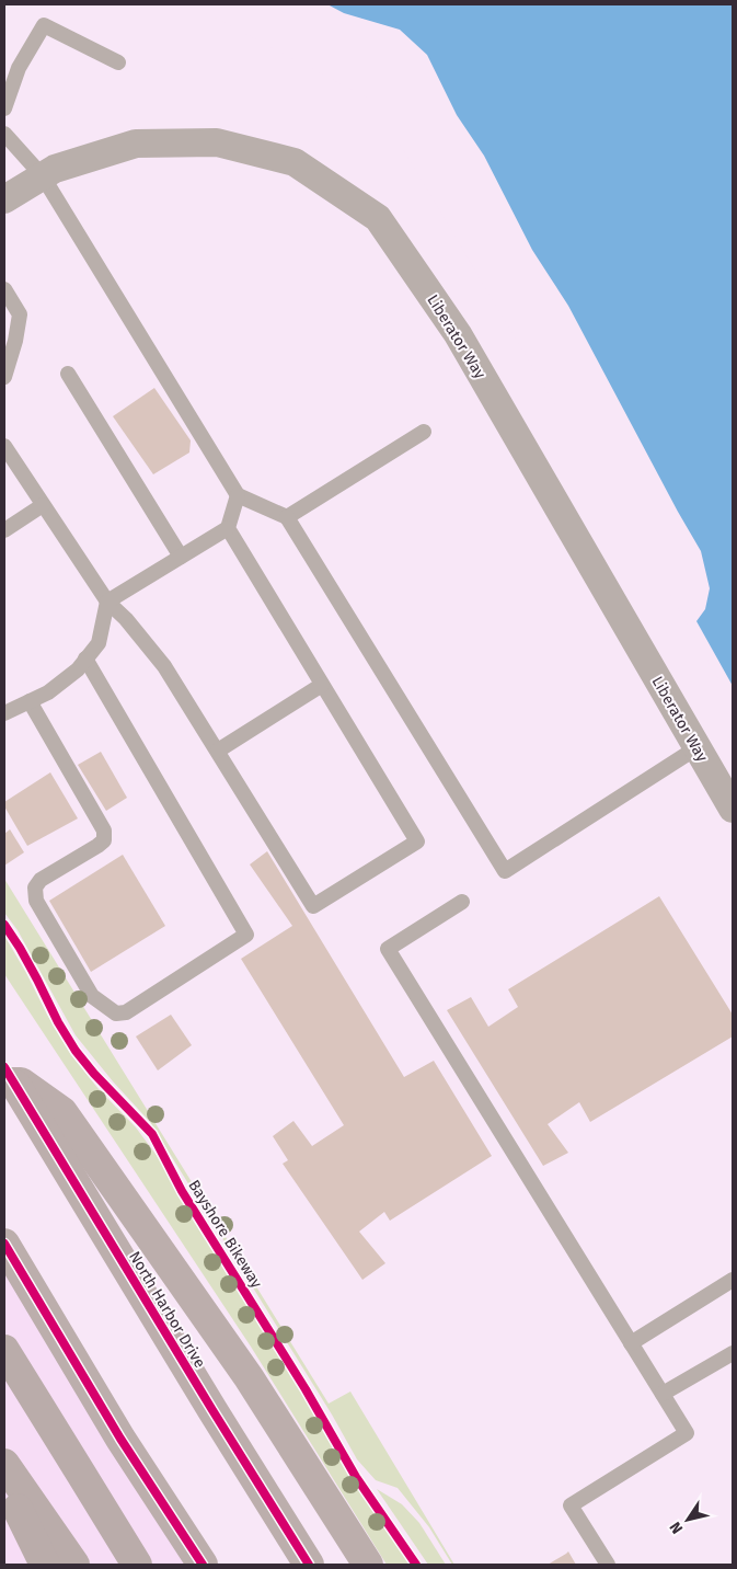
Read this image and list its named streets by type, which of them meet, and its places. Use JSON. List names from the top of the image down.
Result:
{
  "streets": {
    "main road": ["North Harbor Drive"],
    "street": ["Liberator Way"],
    "cycle path": ["Bayshore Bikeway"]
  },
  "north": "bottom left"
}
